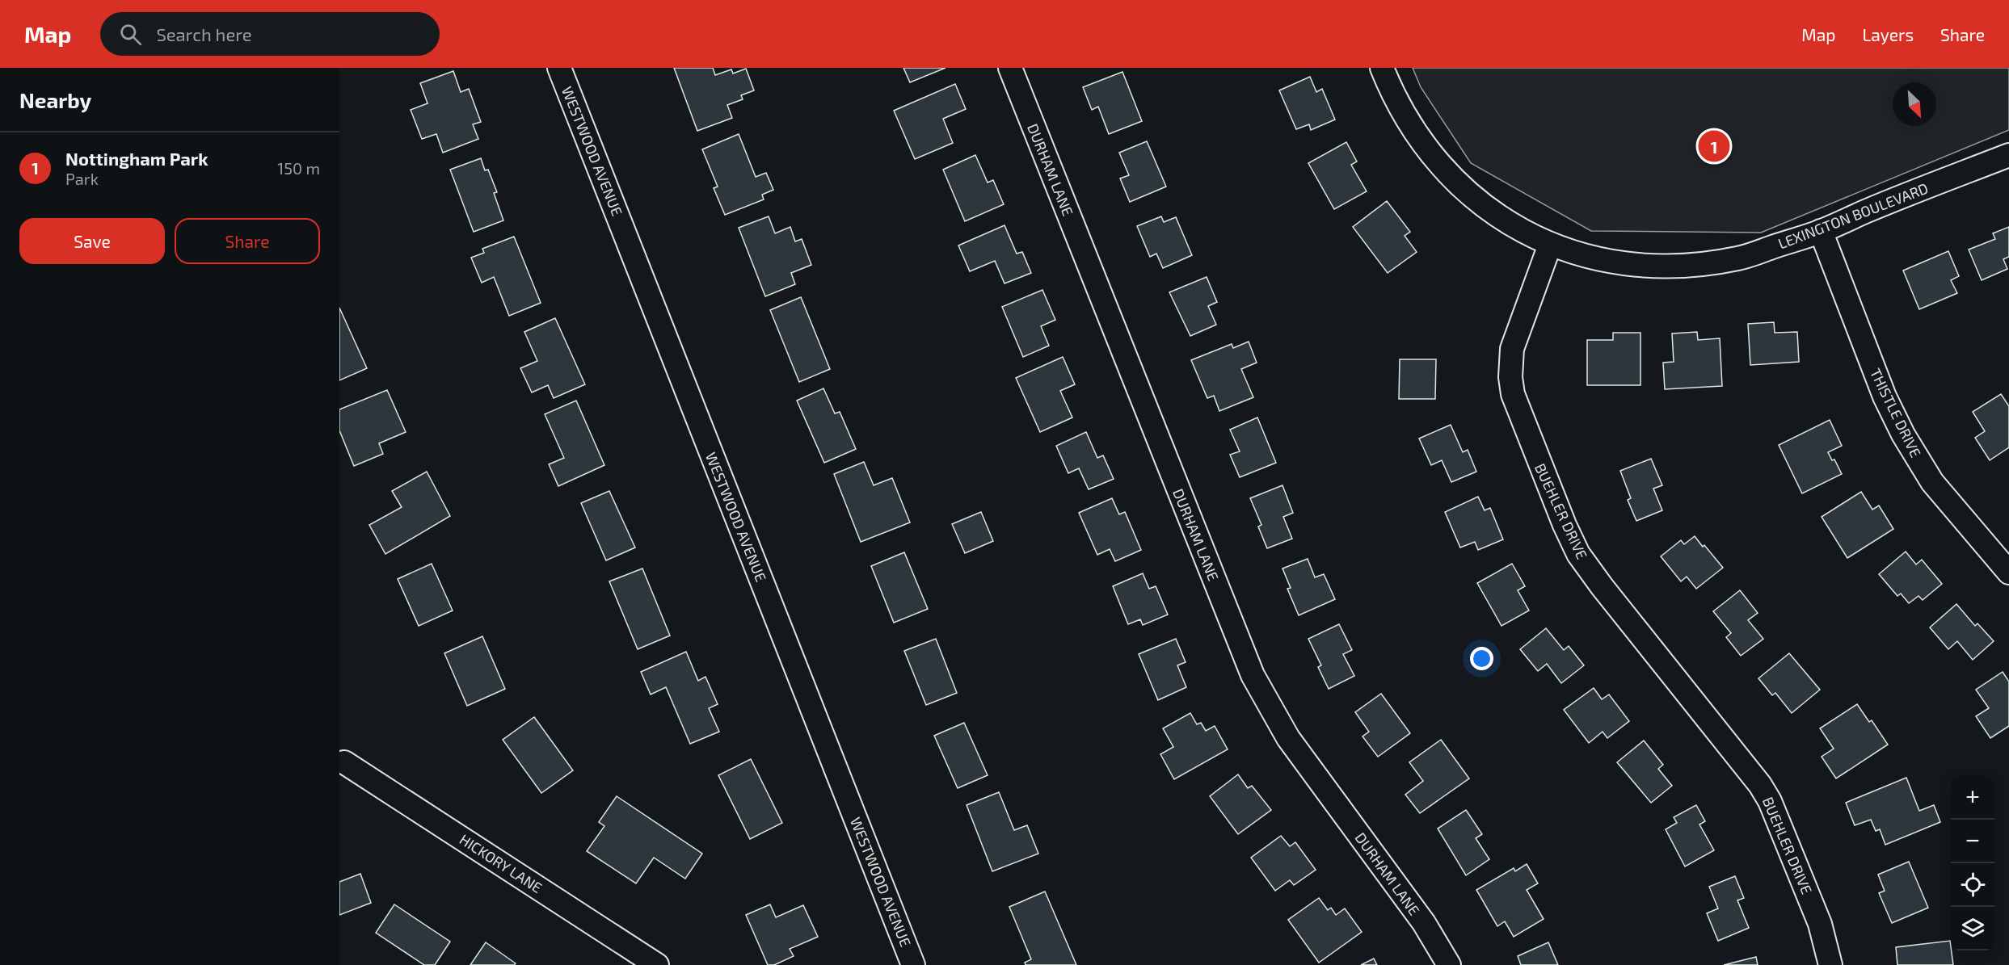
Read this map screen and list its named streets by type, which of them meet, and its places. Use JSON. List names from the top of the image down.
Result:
{
  "streets": {
    "street": [
      "WESTWOOD AVENUE",
      "DURHAM LANE",
      "LEXINGTON BOULEVARD",
      "THISTLE DRIVE",
      "BUEHLER DRIVE",
      "HICKORY LANE"
    ]
  },
  "crossings": [
    ["LEXINGTON BOULEVARD", "THISTLE DRIVE"],
    ["LEXINGTON BOULEVARD", "BUEHLER DRIVE"]
  ],
  "north": "bottom right",
  "page": {
    "header": "Map",
    "search": "Search here",
    "nav": ["Map", "Layers", "Share"],
    "heading": "Nearby",
    "pins": "1",
    "list": [
      {
        "mark": "1",
        "name": "Nottingham Park",
        "note": "Park",
        "value": "150 m"
      }
    ],
    "buttons": ["Save", "Share"],
    "map_buttons": ["+", "−"]
  }
}
